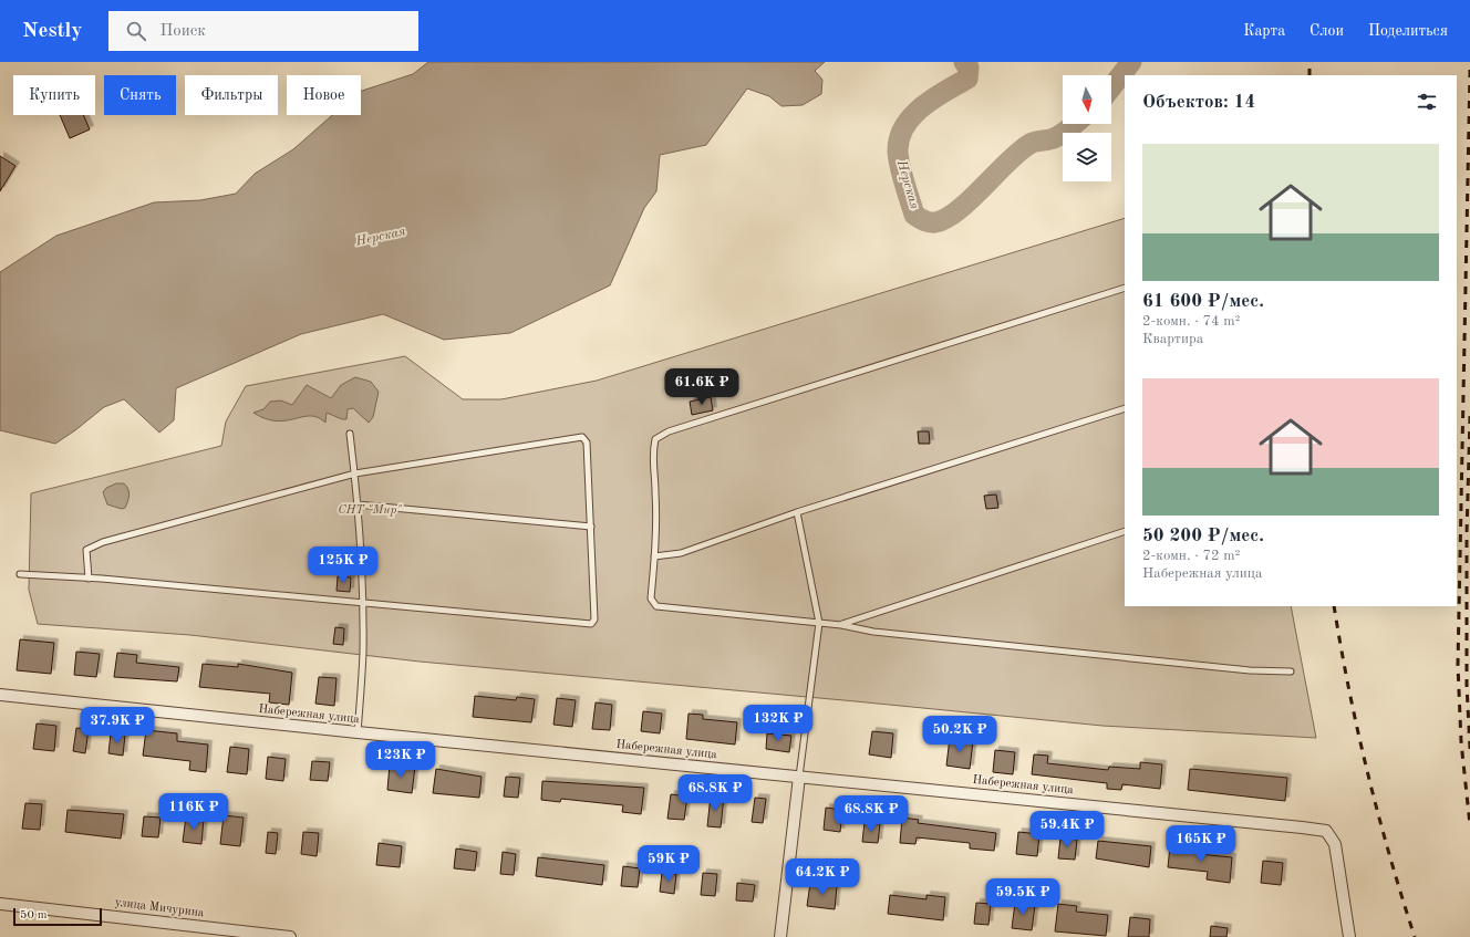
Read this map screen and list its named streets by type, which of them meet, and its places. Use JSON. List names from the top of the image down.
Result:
{
  "streets": {
    "street": ["Набережная улица", "улица Мичурина"]
  },
  "water": ["Нерская"],
  "parks": ["СНТ \"Мир\""],
  "scale_bar": "50 m",
  "north": "bottom",
  "page": {
    "header": "Nestly",
    "search": "Поиск",
    "nav": ["Карта", "Слои", "Поделиться"],
    "chip": [
      "Купить",
      "Снять",
      "Фильтры",
      "Новое"
    ],
    "heading": "Объектов: 14",
    "list": [
      {
        "name": "61 600 ₽/мес.",
        "note": "2-комн. · 74 m² · Квартира"
      },
      {
        "name": "50 200 ₽/мес.",
        "note": "2-комн. · 72 m² · Набережная улица"
      }
    ],
    "price": [
      "61.6K ₽",
      "125K ₽",
      "132K ₽",
      "37.9K ₽",
      "50.2K ₽",
      "123K ₽",
      "68.8K ₽",
      "116K ₽",
      "68.8K ₽",
      "59.4K ₽",
      "165K ₽",
      "59K ₽",
      "64.2K ₽",
      "59.5K ₽"
    ],
    "scale": "50 m"
  }
}
